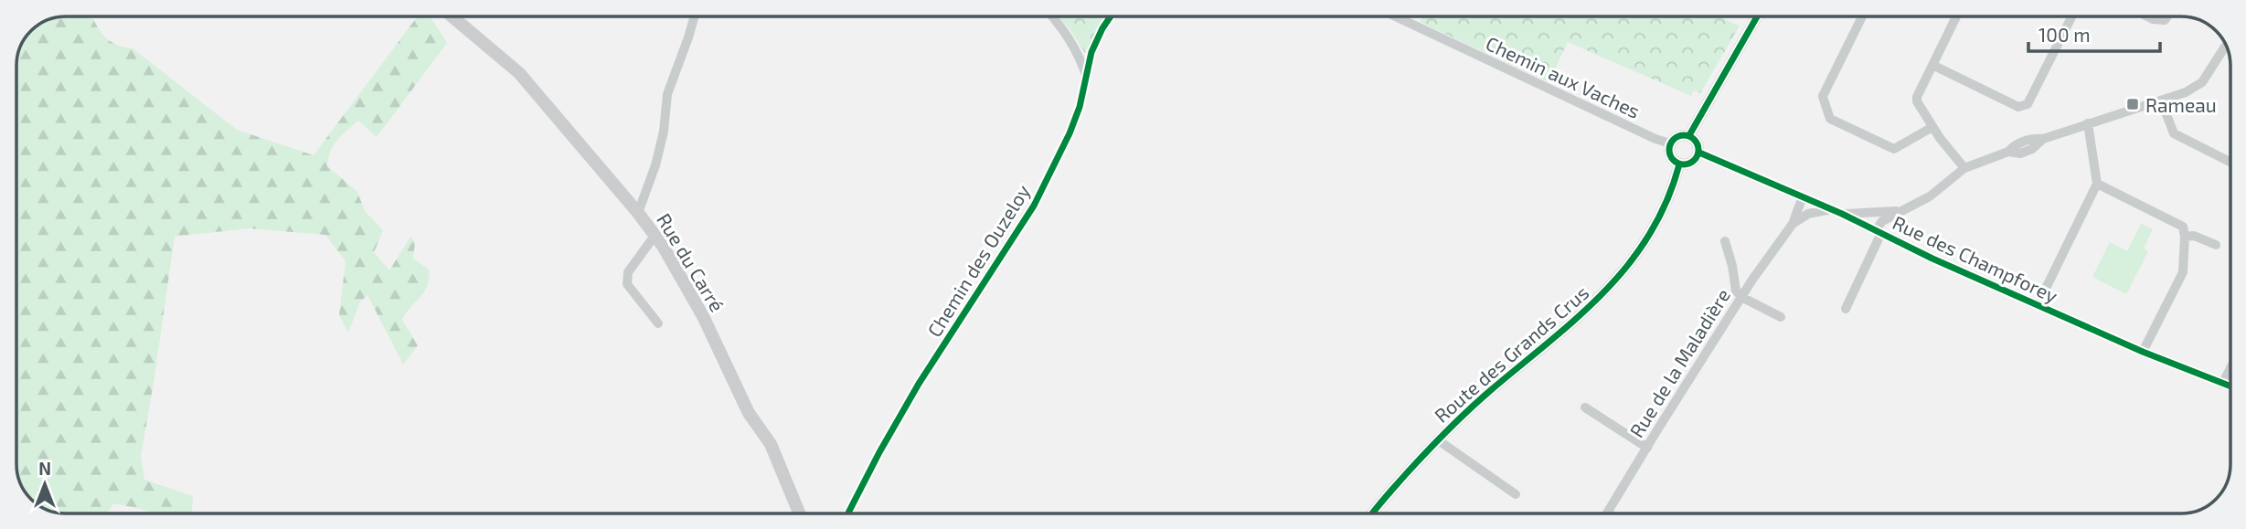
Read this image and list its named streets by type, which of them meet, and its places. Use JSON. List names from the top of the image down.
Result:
{
  "streets": {
    "main road": ["Rue du Carré"],
    "street": [
      "Chemin aux Vaches",
      "Rue des Champforey",
      "Chemin des Ouzeloy",
      "Route des Grands Crus",
      "Rue de la Maladière"
    ]
  },
  "crossings": [
    ["Chemin aux Vaches", "Rue des Champforey"],
    ["Chemin aux Vaches", "Route des Grands Crus"],
    ["Rue des Champforey", "Route des Grands Crus"],
    ["Rue des Champforey", "Rue de la Maladière"]
  ],
  "places": {
    "transit": ["Rameau"]
  },
  "scale_bar": "100 m",
  "north": "top"
}
